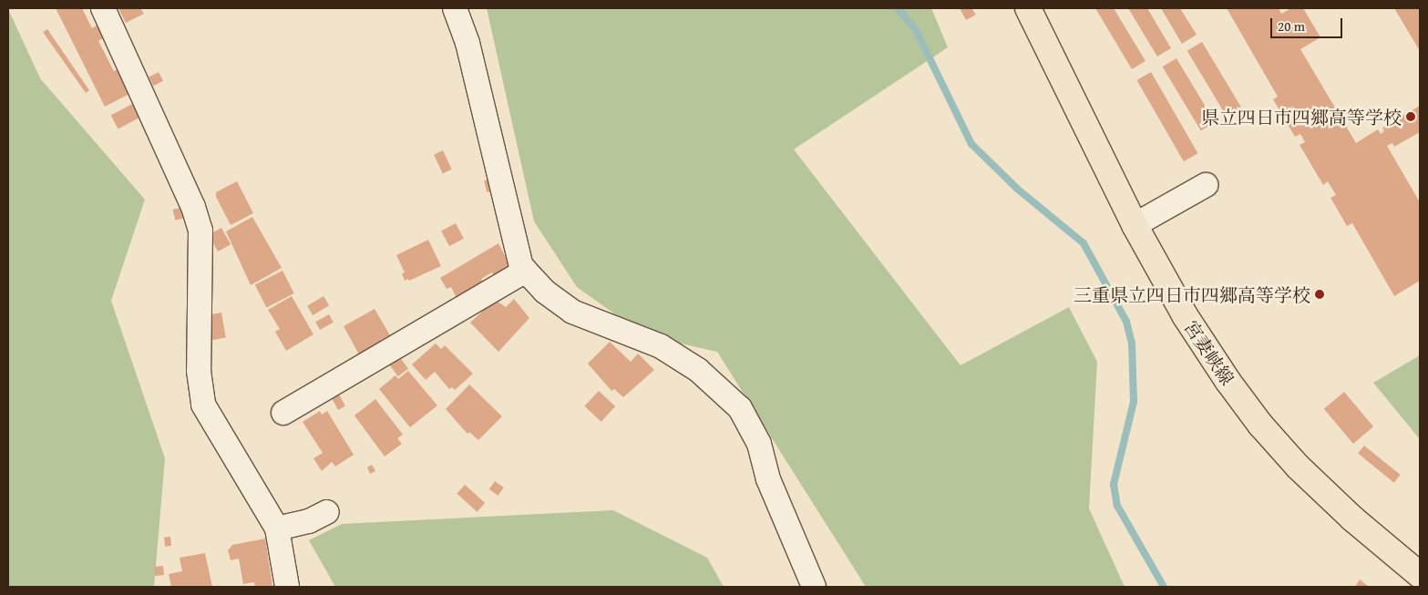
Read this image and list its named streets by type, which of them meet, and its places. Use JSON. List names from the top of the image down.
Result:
{
  "streets": {
    "main road": ["宮妻峡線"]
  },
  "places": ["県立四日市四郷高等学校", "三重県立四日市四郷高等学校"],
  "scale_bar": "20 m"
}
